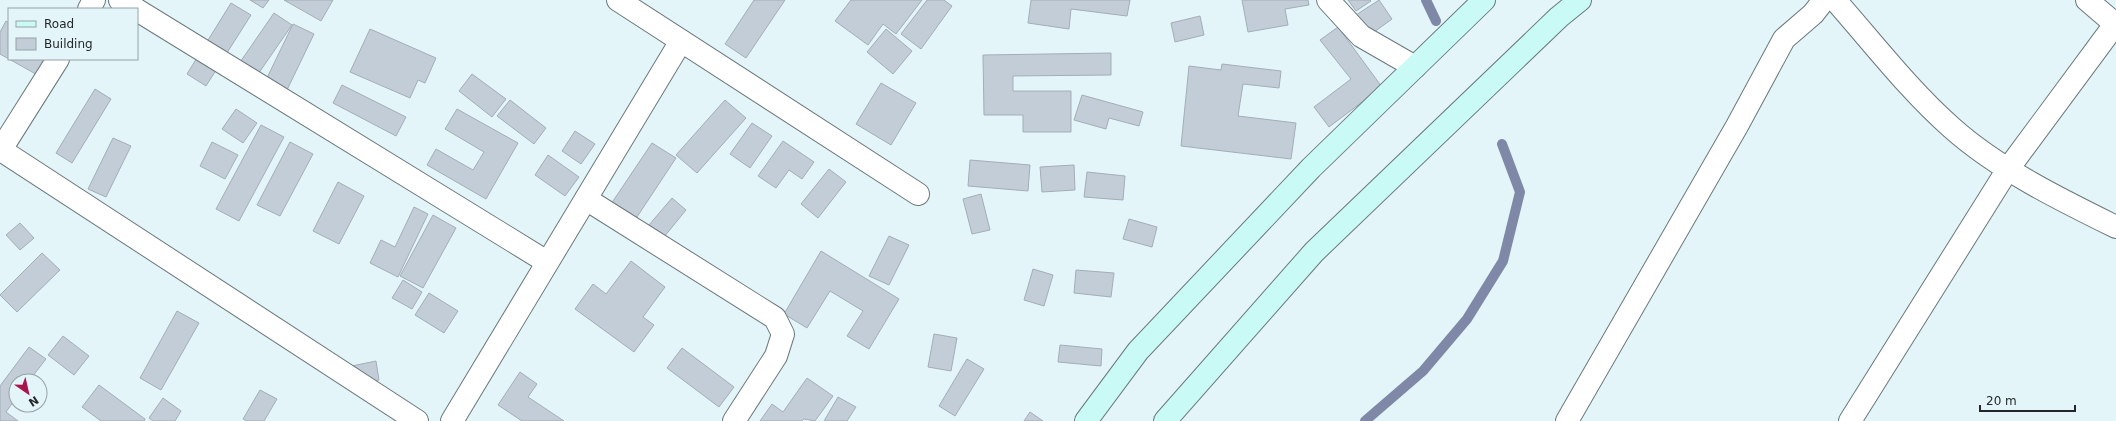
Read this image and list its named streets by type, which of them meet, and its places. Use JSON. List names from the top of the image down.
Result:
{
  "legend": ["Road", "Building"],
  "scale_bar": "20 m",
  "north": "bottom right"
}
